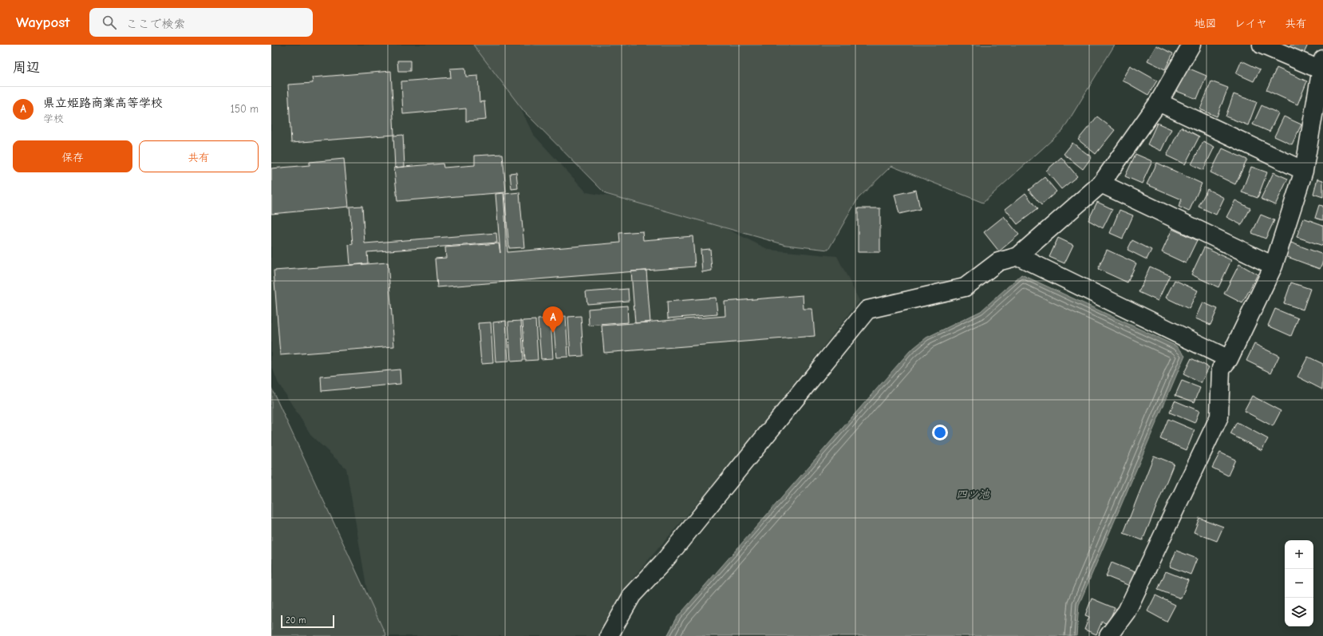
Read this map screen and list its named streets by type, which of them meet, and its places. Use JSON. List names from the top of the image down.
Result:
{
  "water": ["四ツ池"],
  "scale_bar": "20 m",
  "page": {
    "header": "Waypost",
    "search": "ここで検索",
    "nav": ["地図", "レイヤ", "共有"],
    "heading": "周辺",
    "list": [
      {
        "mark": "A",
        "name": "県立姫路商業高等学校",
        "note": "学校",
        "value": "150 m"
      }
    ],
    "buttons": ["保存", "共有"],
    "pins": "A",
    "map_buttons": ["+", "−"],
    "scale": "20 m"
  }
}
